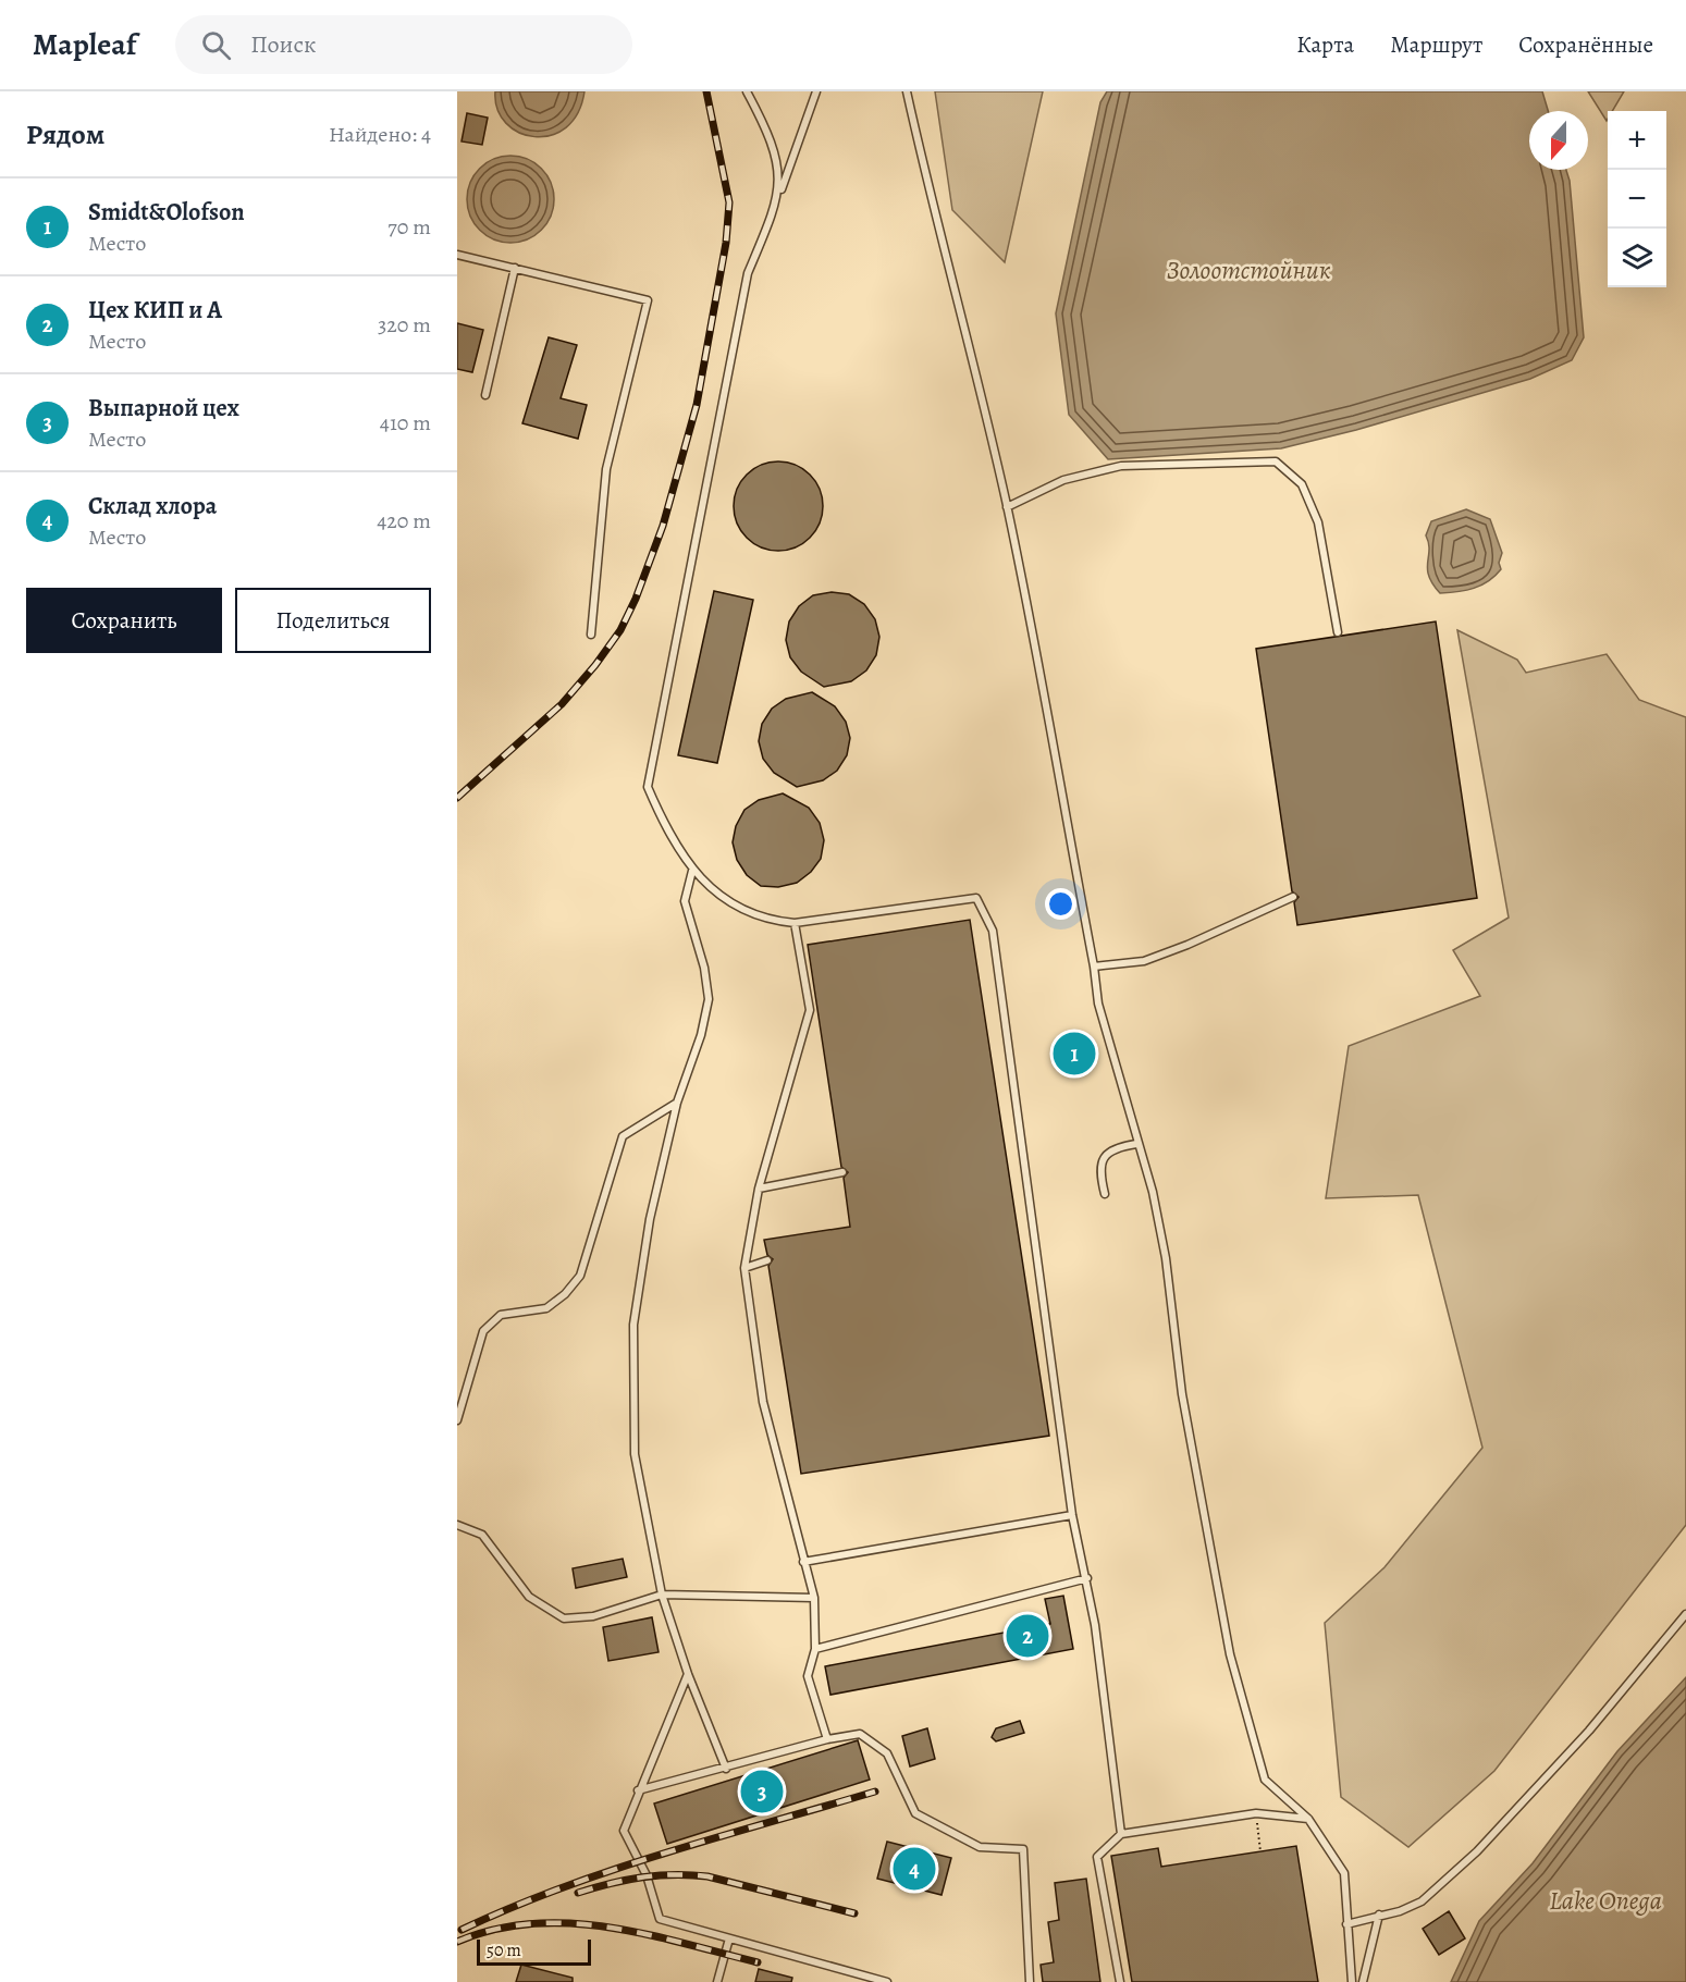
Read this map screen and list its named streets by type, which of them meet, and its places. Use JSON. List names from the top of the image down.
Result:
{
  "water": ["Золоотстойник", "Lake Onega"],
  "scale_bar": "50 m",
  "north": "bottom",
  "page": {
    "header": "Mapleaf",
    "search": "Поиск",
    "nav": ["Карта", "Маршрут", "Сохранённые"],
    "heading": ["Рядом", "Найдено: 4"],
    "map_buttons": ["+", "−"],
    "list": [
      {
        "mark": "1",
        "name": "Smidt&Olofson",
        "note": "Место",
        "value": "70 m"
      },
      {
        "mark": "2",
        "name": "Цех КИП и А",
        "note": "Место",
        "value": "320 m"
      },
      {
        "mark": "3",
        "name": "Выпарной цех",
        "note": "Место",
        "value": "410 m"
      },
      {
        "mark": "4",
        "name": "Склад хлора",
        "note": "Место",
        "value": "420 m"
      }
    ],
    "buttons": ["Сохранить", "Поделиться"],
    "pins": [
      "1",
      "2",
      "3",
      "4"
    ],
    "scale": "50 m"
  }
}
